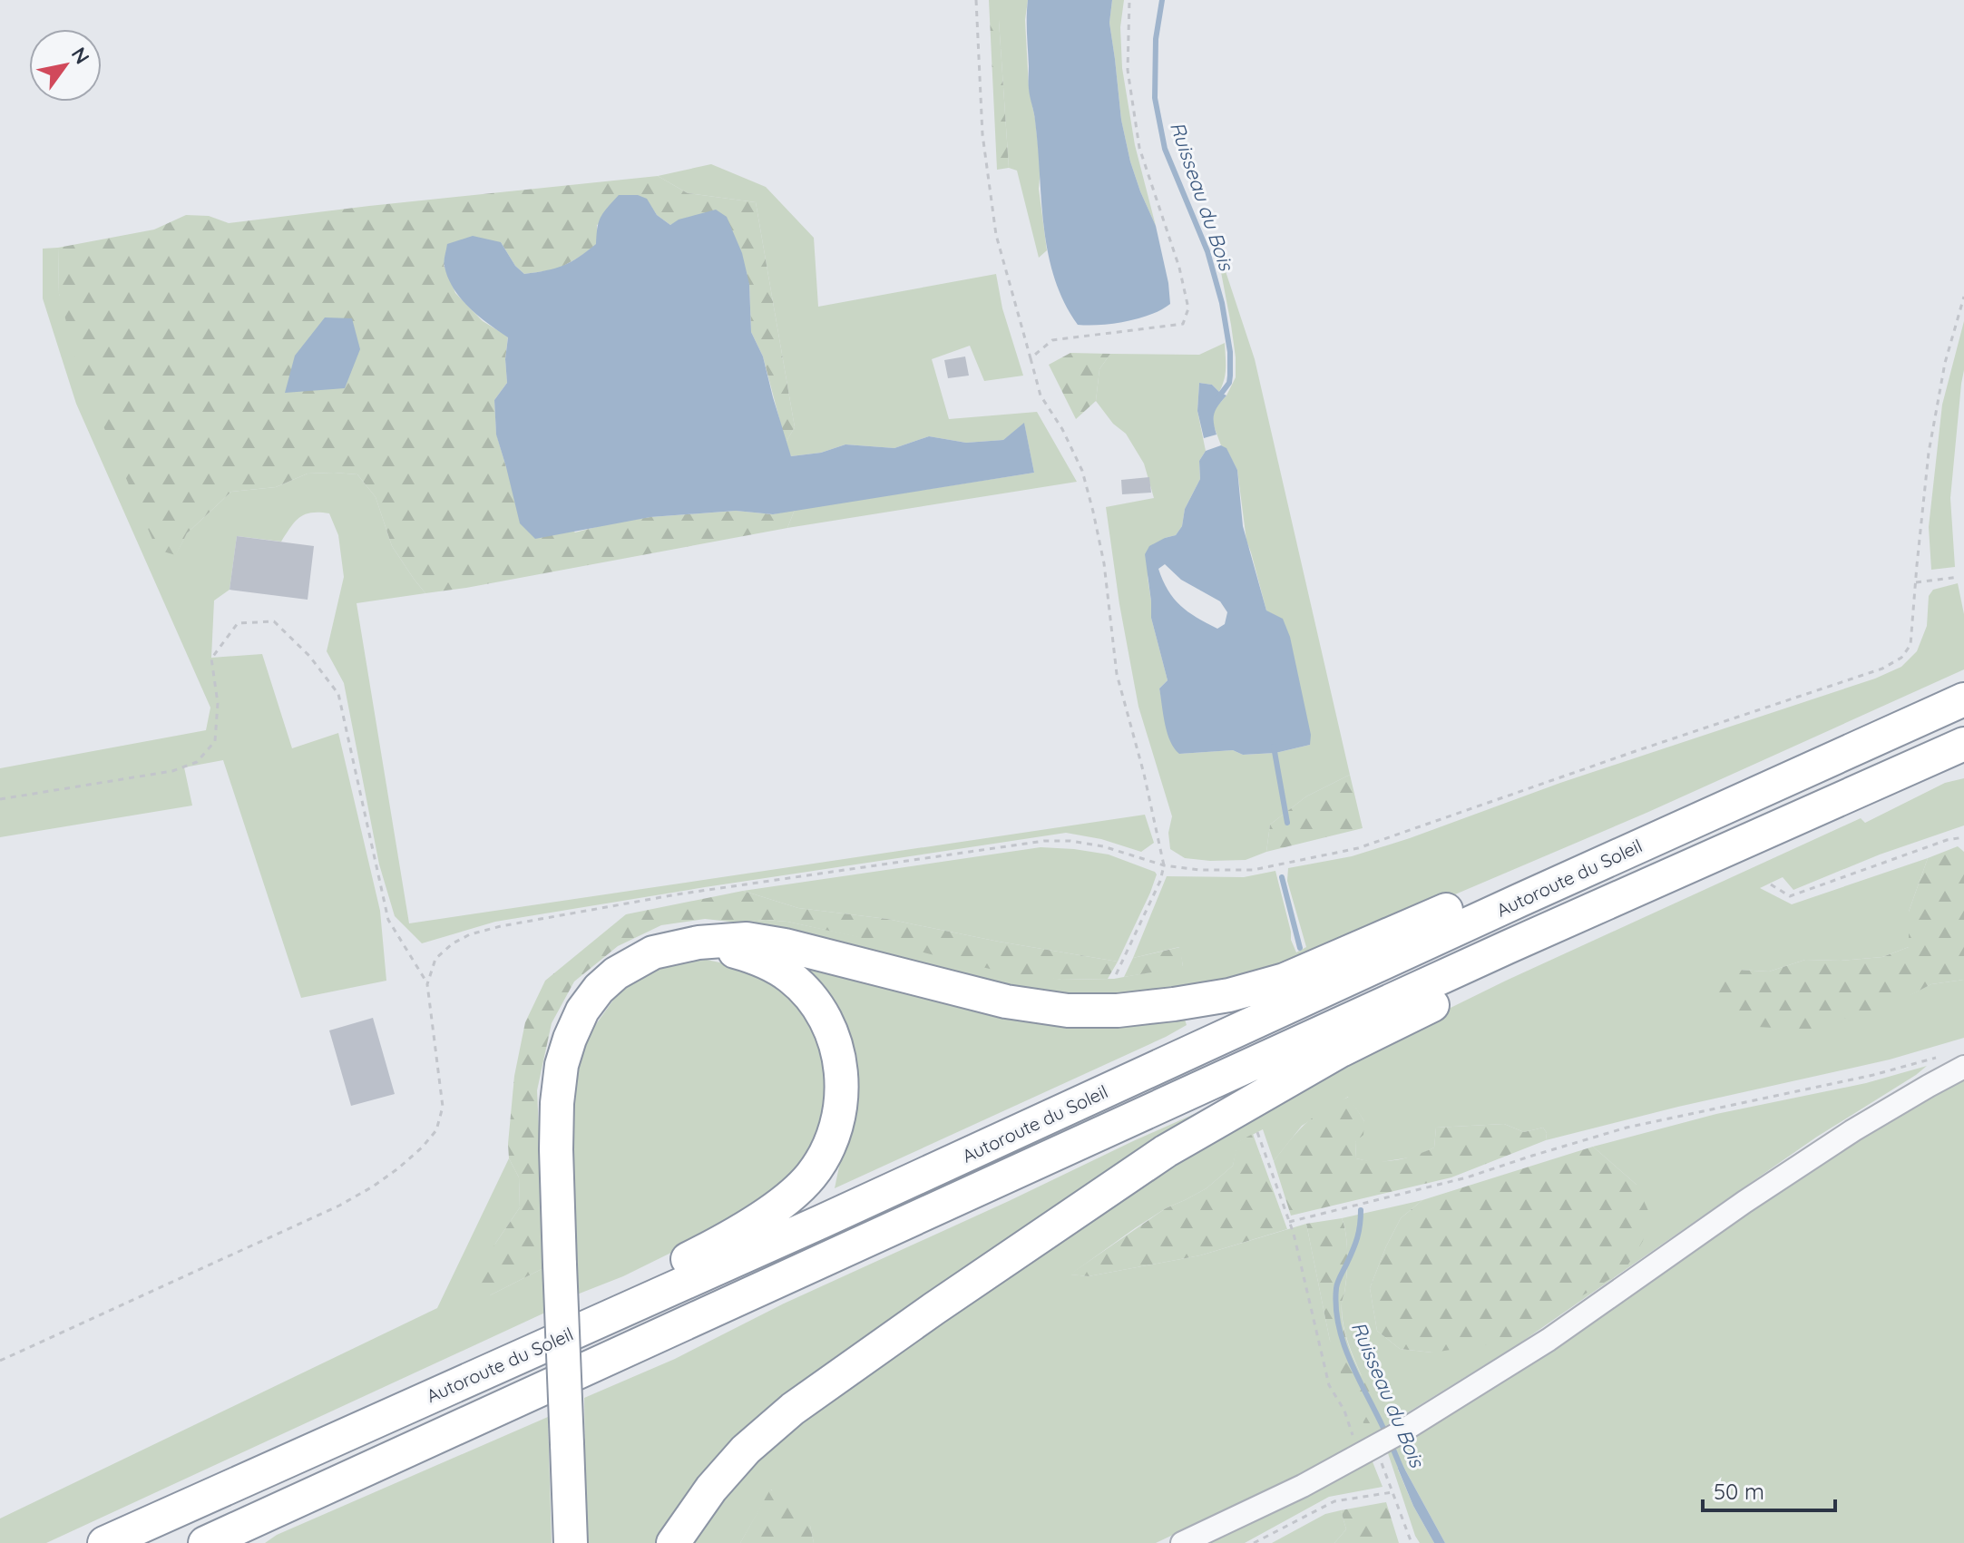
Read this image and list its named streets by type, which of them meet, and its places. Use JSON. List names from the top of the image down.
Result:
{
  "streets": {
    "highway": ["Autoroute du Soleil"]
  },
  "water": ["Ruisseau du Bois"],
  "scale_bar": "50 m",
  "north": "top right"
}
